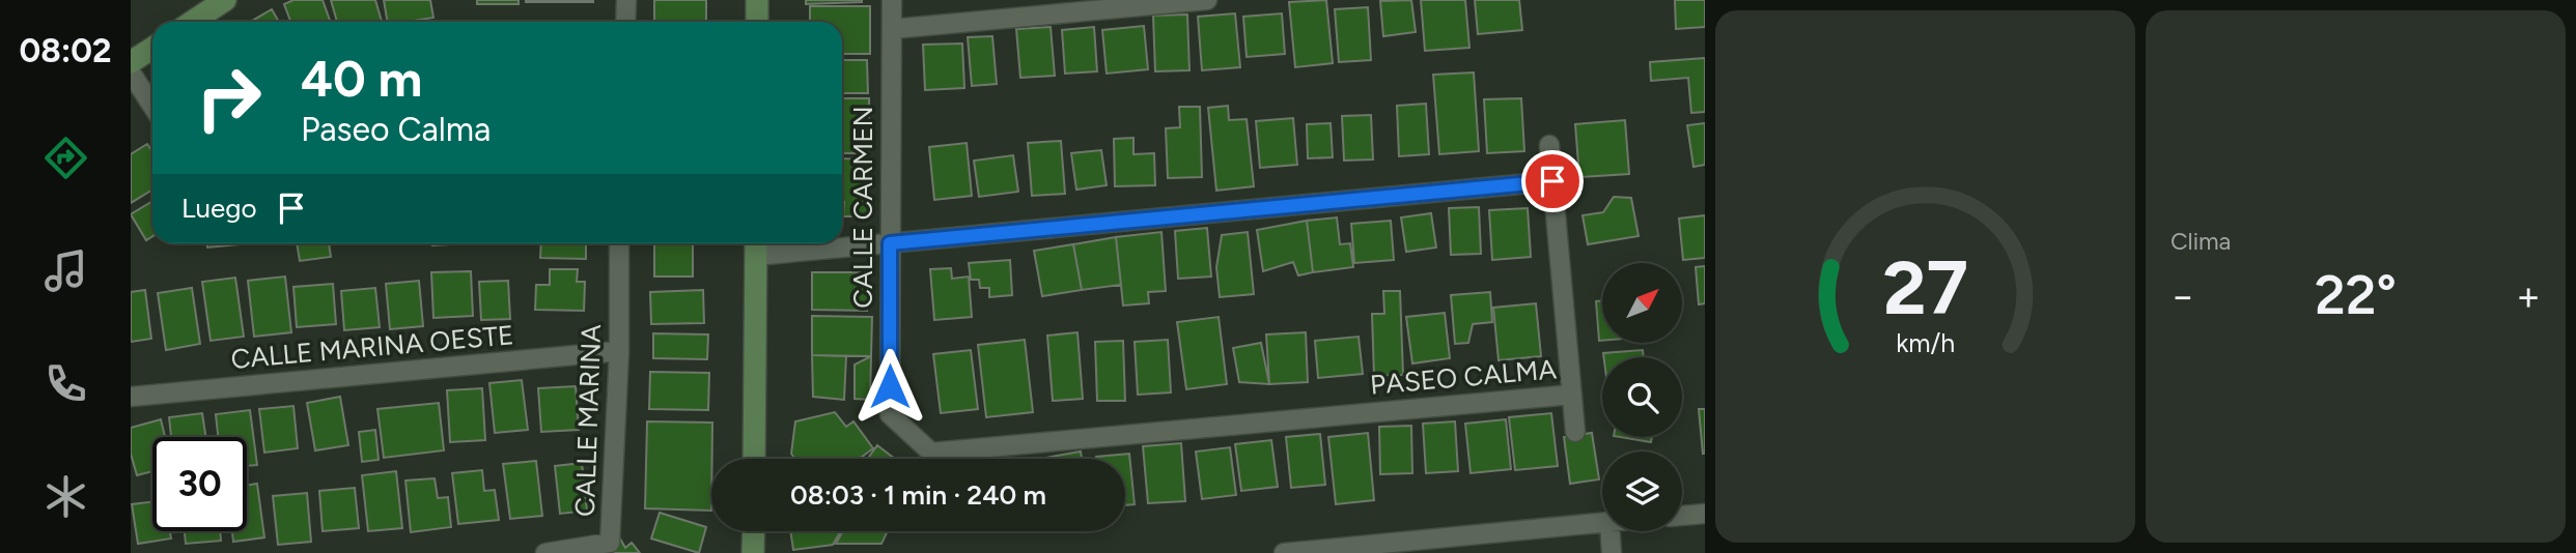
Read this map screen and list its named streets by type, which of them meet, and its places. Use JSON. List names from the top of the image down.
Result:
{
  "streets": {
    "street": [
      "CALLE CARMEN",
      "CALLE MARINA OESTE",
      "PASEO CALMA",
      "CALLE MARINA"
    ]
  },
  "crossings": [
    ["CALLE CARMEN", "PASEO CALMA"],
    ["CALLE MARINA OESTE", "CALLE MARINA"]
  ],
  "north": "top right",
  "page": {
    "tabs": "08:02",
    "tile": "Clima",
    "turn": ["40 m", "Paseo Calma"],
    "then": "Luego",
    "heat": ["−", "22°", "+"],
    "limit": "30",
    "trip": "08:03 · 1 min · 240 m",
    "gauge": ["27", "km/h"]
  }
}
